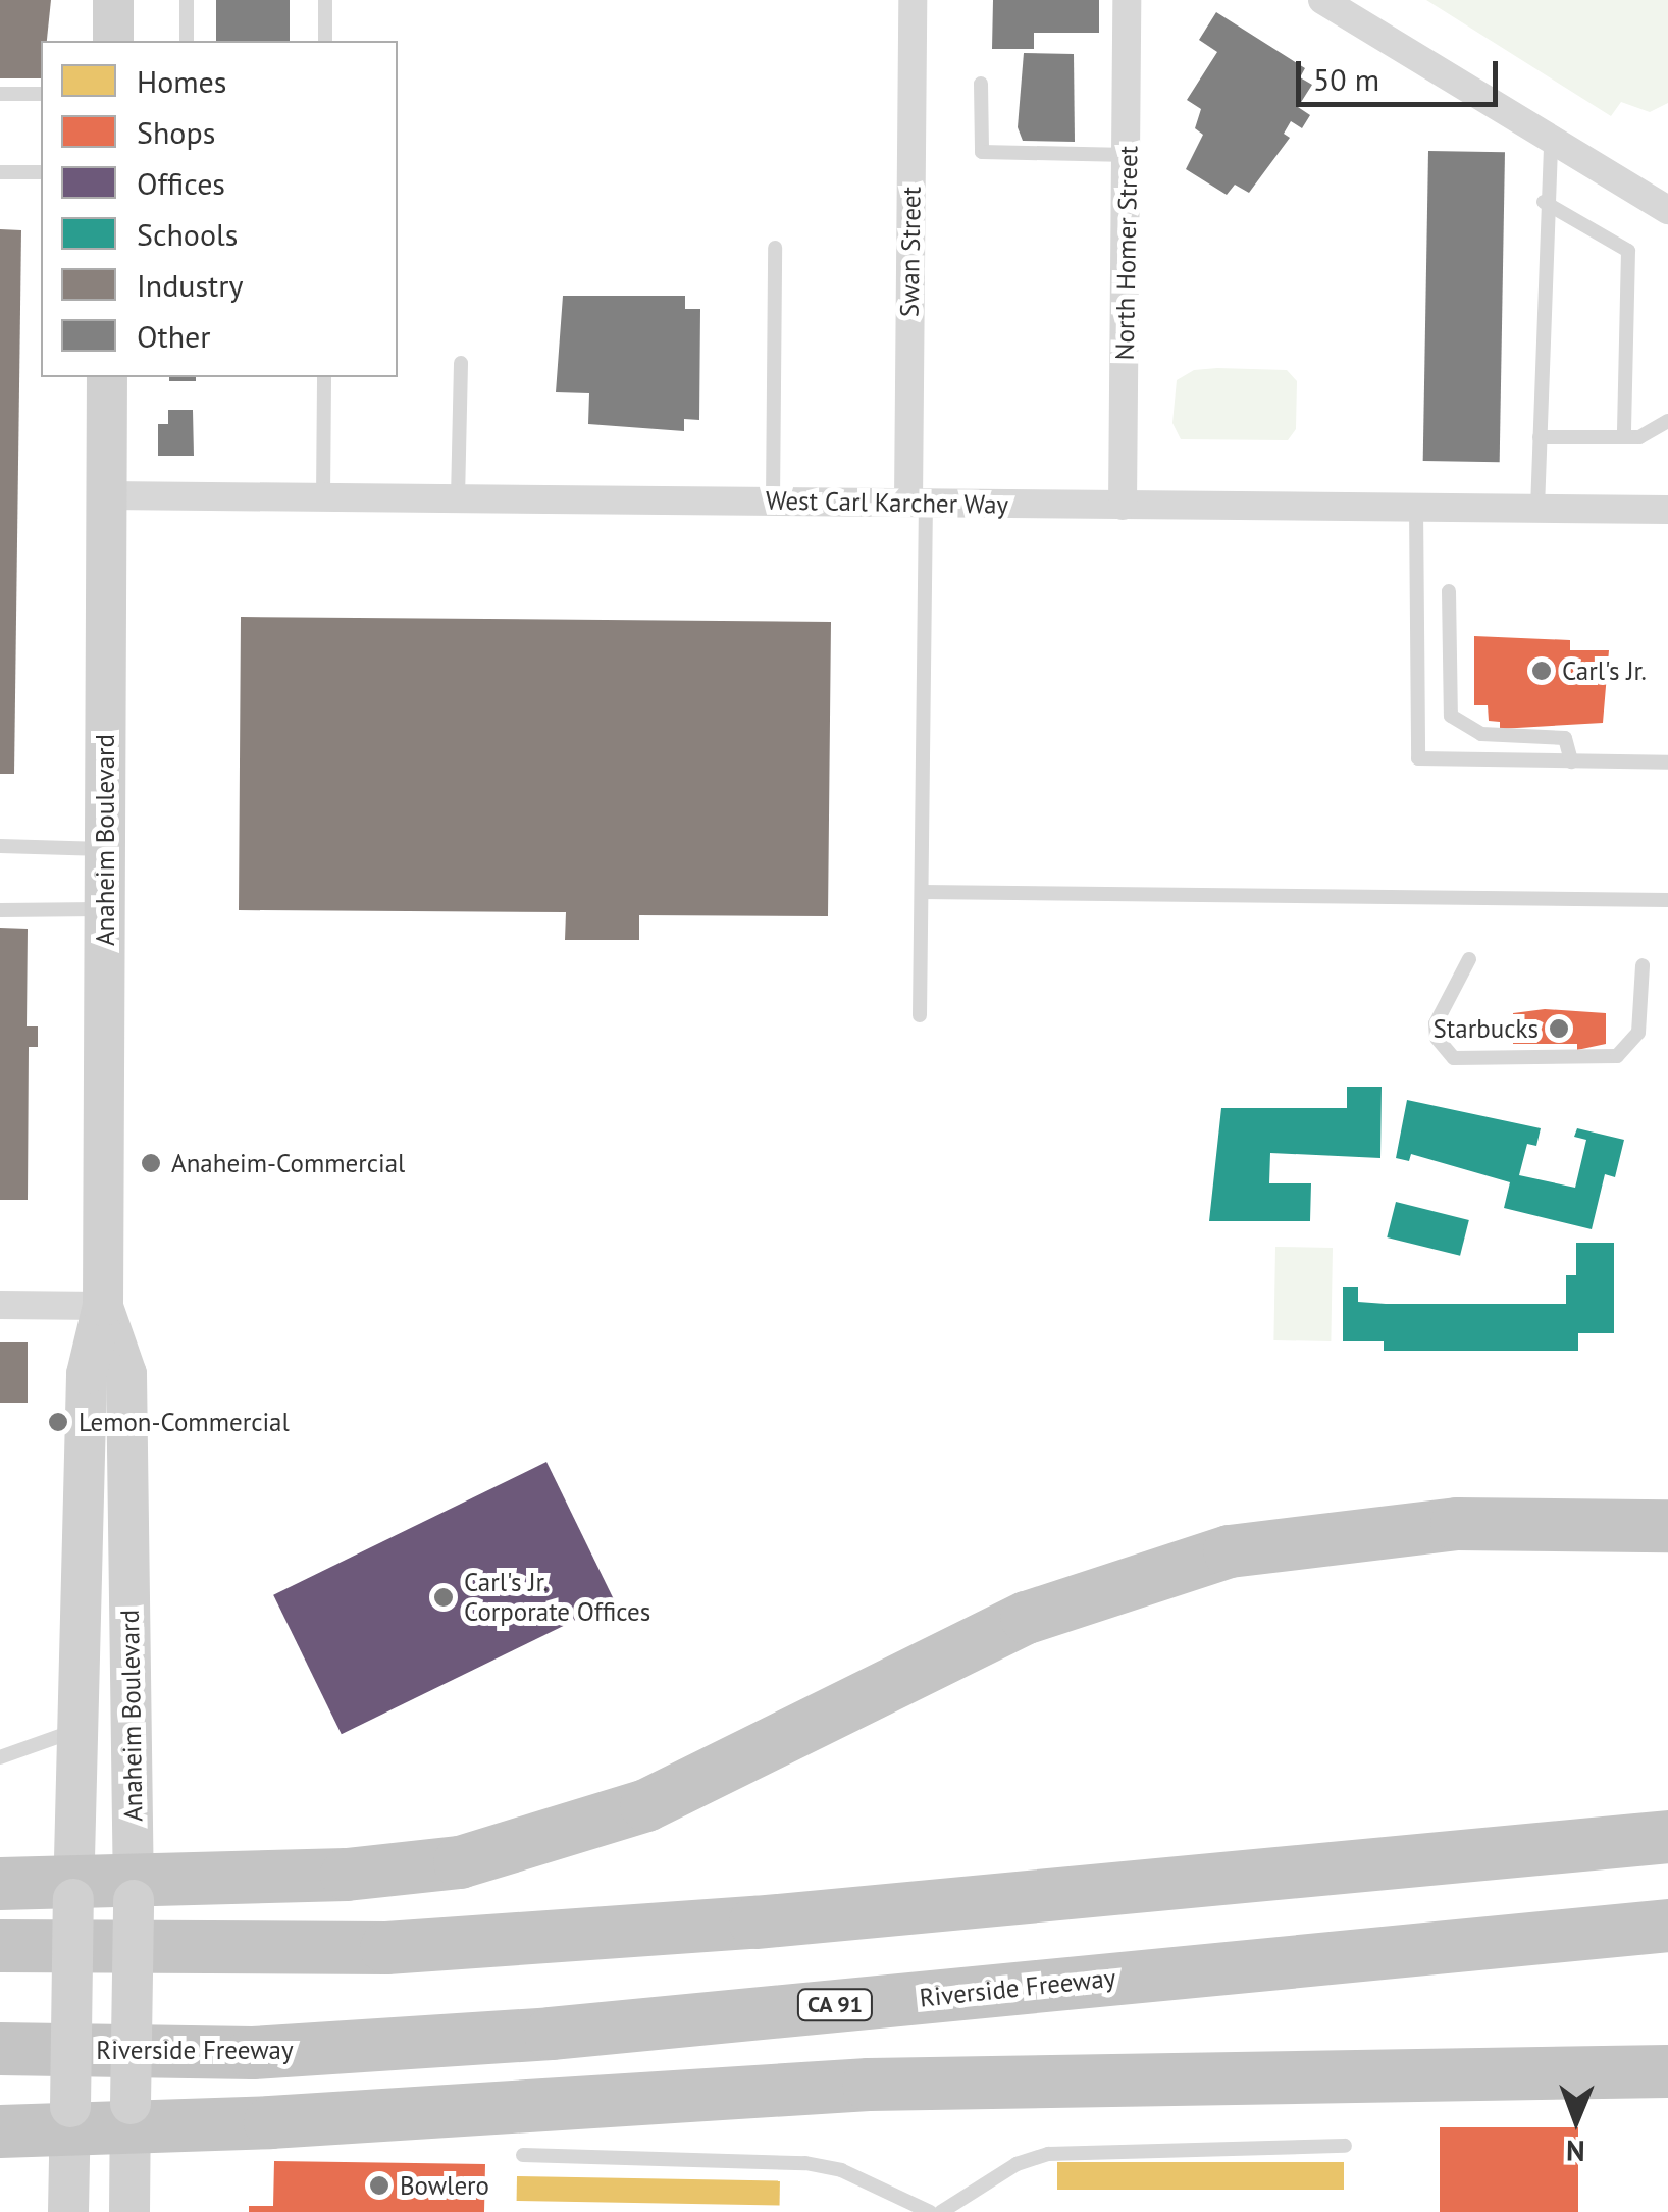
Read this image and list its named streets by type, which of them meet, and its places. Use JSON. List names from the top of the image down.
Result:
{
  "streets": {
    "highway": ["Riverside Freeway", "CA 91"],
    "street": [
      "Swan Street",
      "North Homer Street",
      "West Carl Karcher Way",
      "Anaheim Boulevard"
    ]
  },
  "crossings": [
    ["Swan Street", "West Carl Karcher Way"],
    ["North Homer Street", "West Carl Karcher Way"],
    ["West Carl Karcher Way", "Anaheim Boulevard"]
  ],
  "places": [
    "Carl's Jr.",
    "Starbucks",
    "Anaheim-Commercial",
    "Lemon-Commercial",
    "Carl's Jr. Corporate Offices",
    "Bowlero"
  ],
  "legend": [
    "Homes",
    "Shops",
    "Offices",
    "Schools",
    "Industry",
    "Other"
  ],
  "scale_bar": "50 m",
  "north": "bottom"
}
